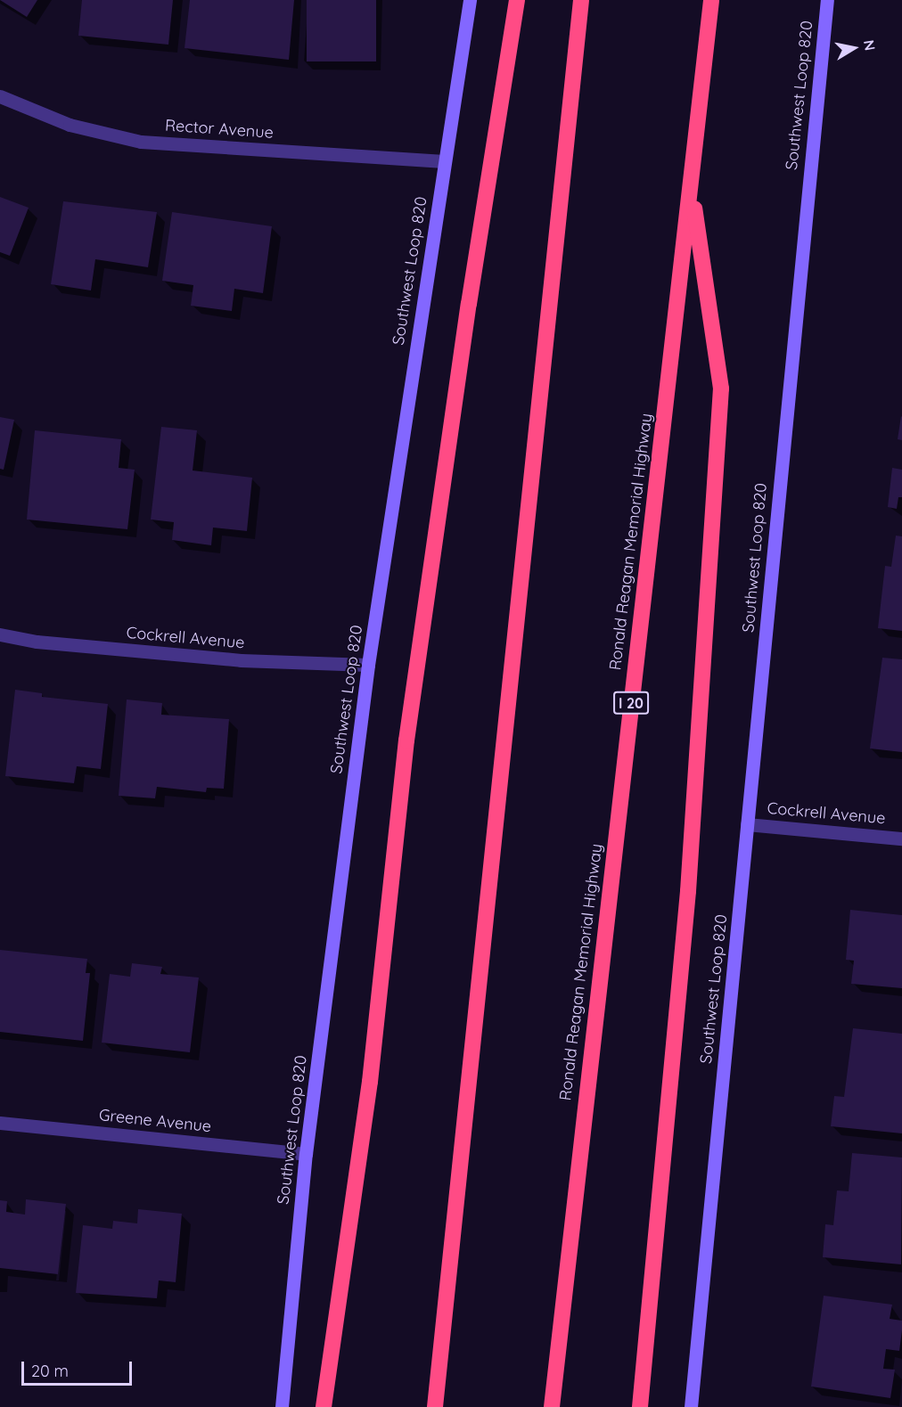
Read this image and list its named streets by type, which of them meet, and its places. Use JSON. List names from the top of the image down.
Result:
{
  "streets": {
    "highway": ["Ronald Reagan Memorial Highway", "I 20"],
    "main road": ["Southwest Loop 820"],
    "street": ["Rector Avenue", "Cockrell Avenue", "Greene Avenue"]
  },
  "crossings": [
    ["Southwest Loop 820", "Rector Avenue"],
    ["Southwest Loop 820", "Cockrell Avenue"],
    ["Southwest Loop 820", "Greene Avenue"]
  ],
  "scale_bar": "20 m",
  "north": "right"
}
